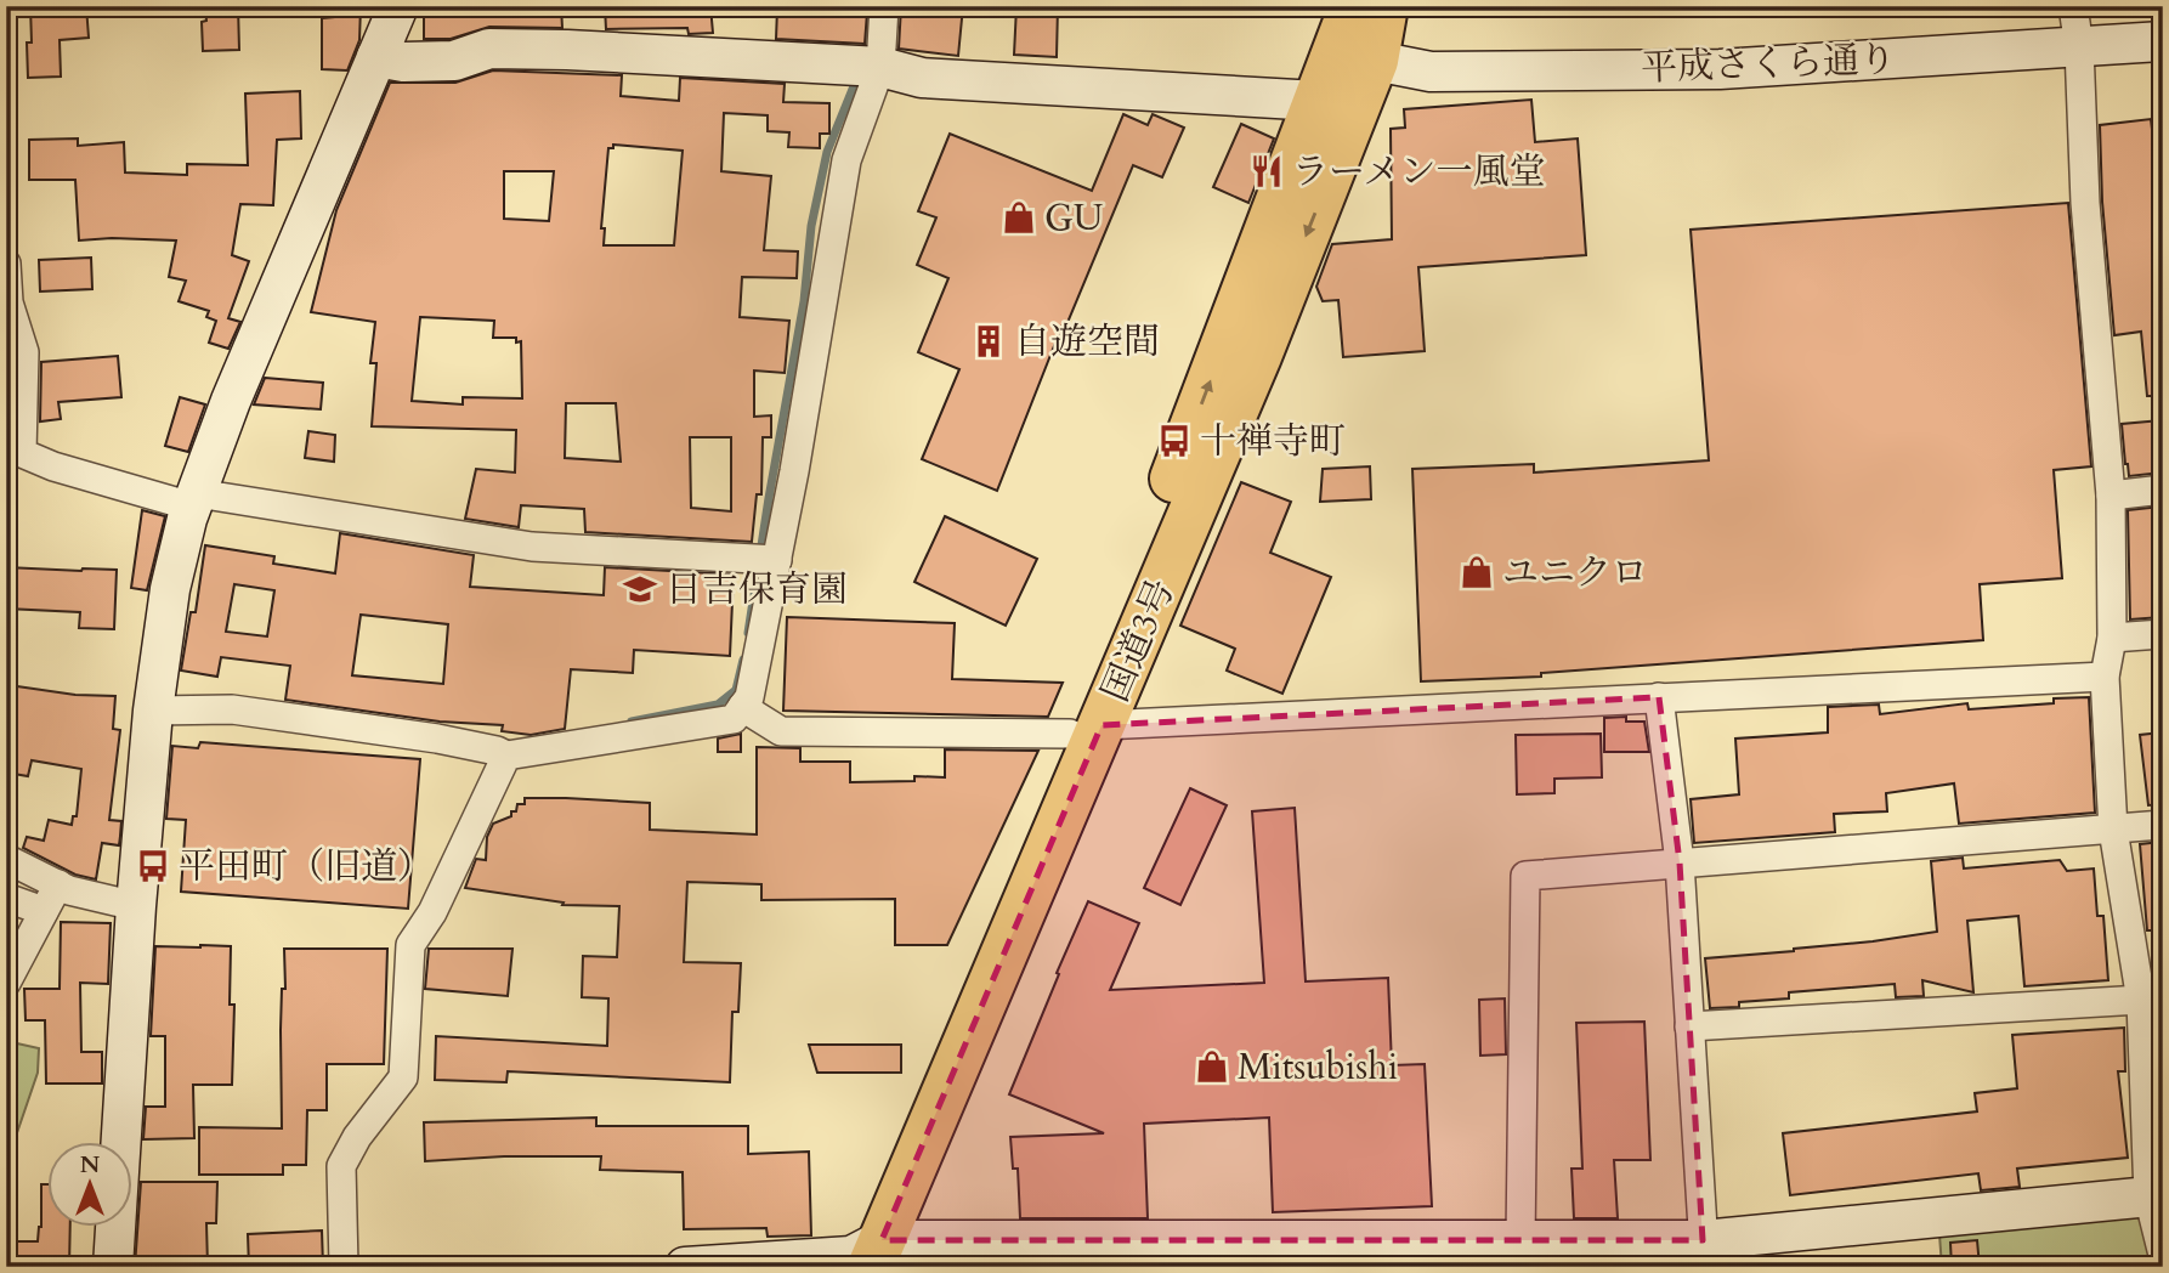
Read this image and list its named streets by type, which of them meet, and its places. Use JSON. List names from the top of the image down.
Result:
{
  "streets": {
    "highway": ["国道3号"],
    "street": ["平成さくら通り"]
  },
  "crossings": [
    ["平成さくら通り", "国道3号"]
  ],
  "places": {
    "restaurant": ["ラーメン一風堂"],
    "shop": ["GU", "ユニクロ", "Mitsubishi"],
    "building": ["自遊空間"],
    "bus stop": ["十禅寺町", "平田町（旧道）"],
    "school or university": ["日吉保育園"]
  },
  "north": "top"
}
